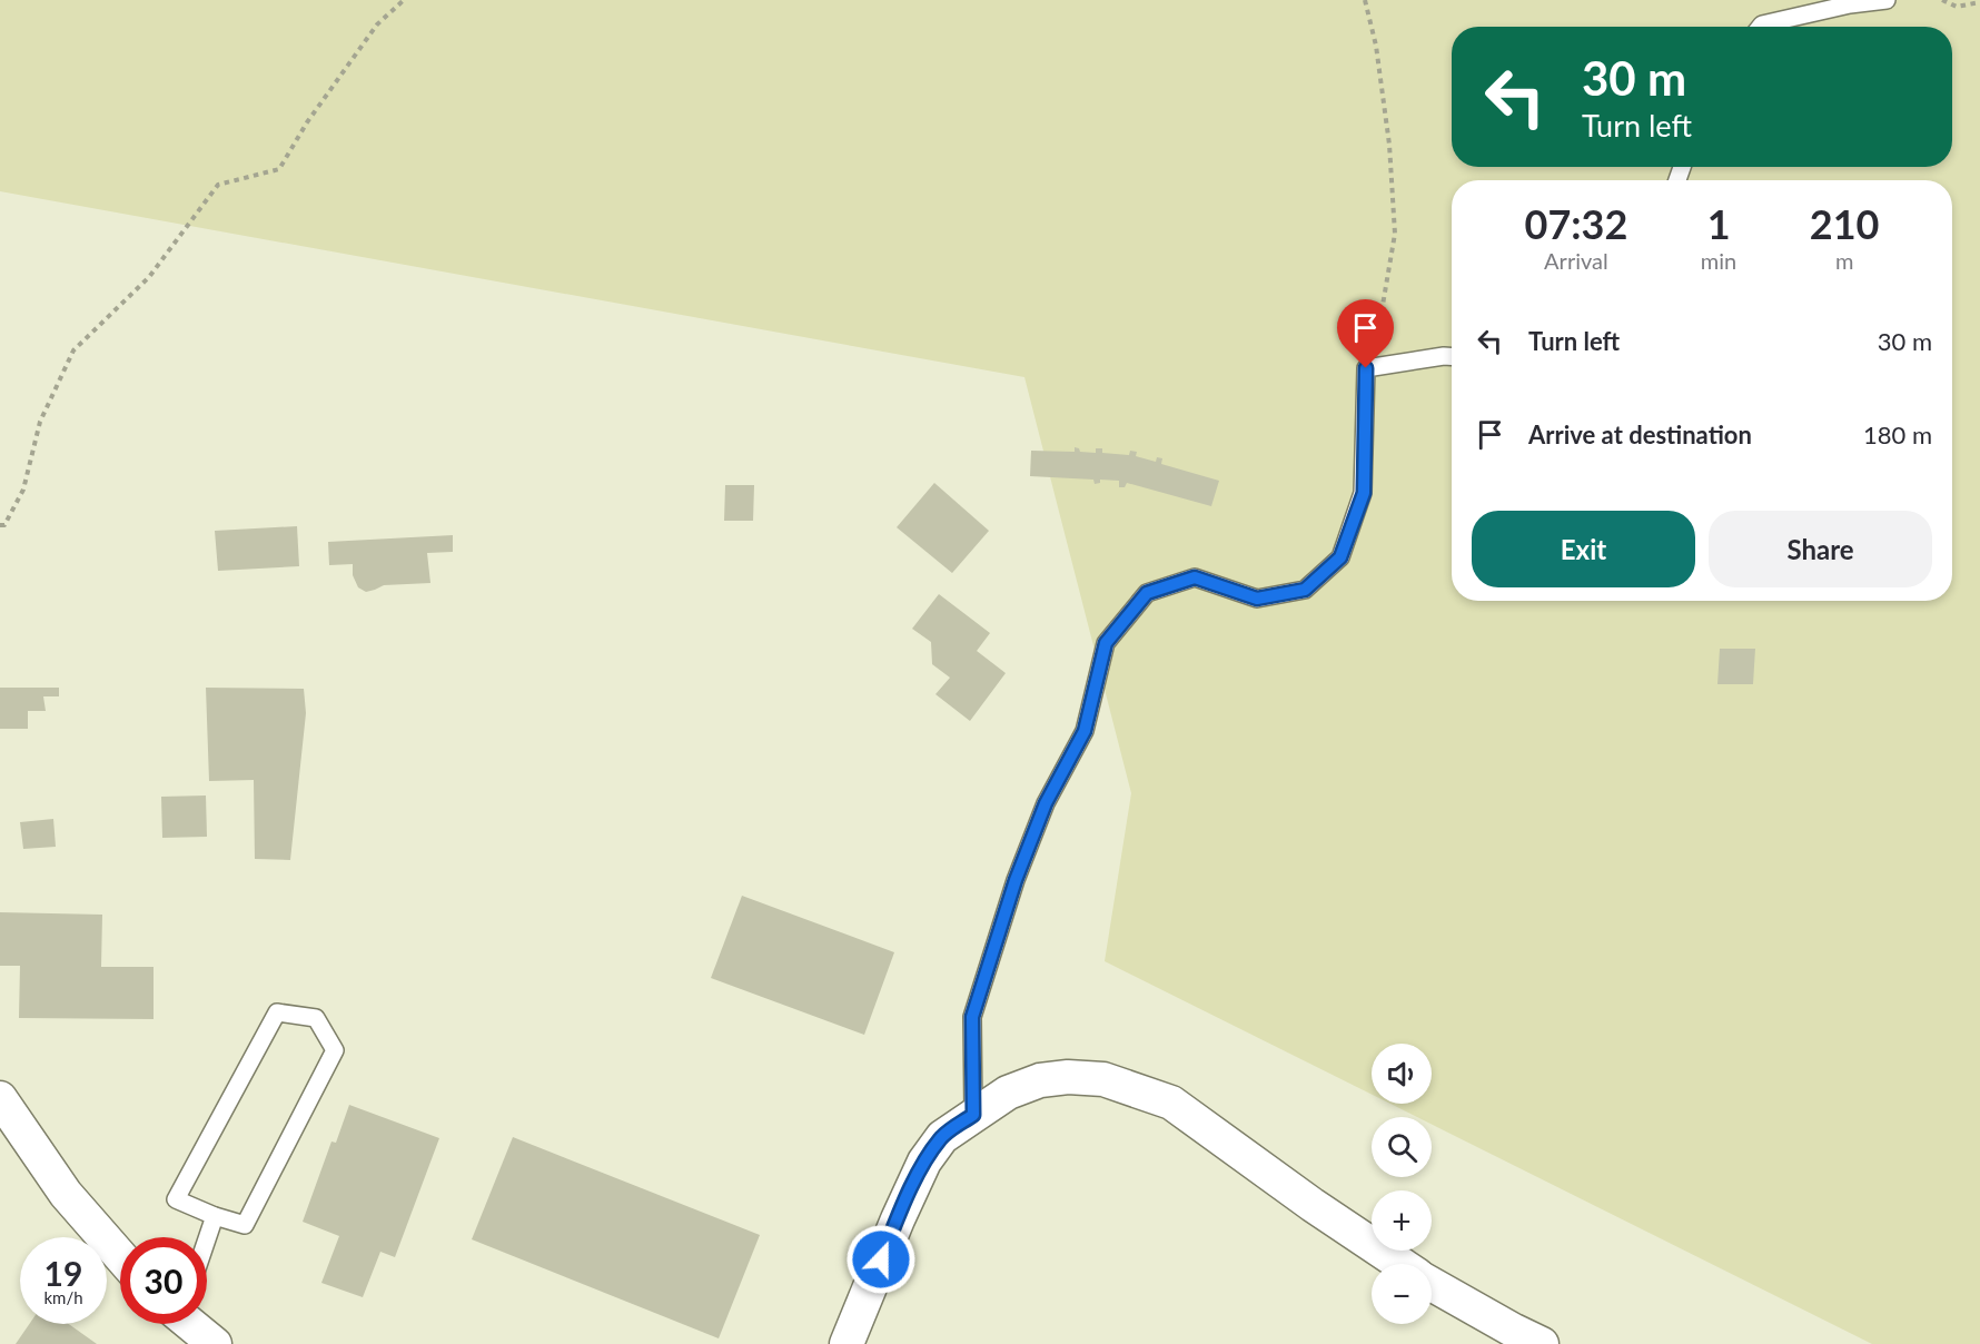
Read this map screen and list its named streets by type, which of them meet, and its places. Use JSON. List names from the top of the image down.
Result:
{
  "page": {
    "turn": ["30 m", "Turn left"],
    "eta": [
      "07:32",
      "Arrival",
      "1",
      "min",
      "210",
      "m"
    ],
    "list": [
      {
        "name": "Turn left",
        "value": "30 m"
      },
      {
        "name": "Arrive at destination",
        "value": "180 m"
      }
    ],
    "buttons": ["Exit", "Share"],
    "map_buttons": ["+", "−"],
    "speed": "19 km/h",
    "limit": "30"
  }
}
